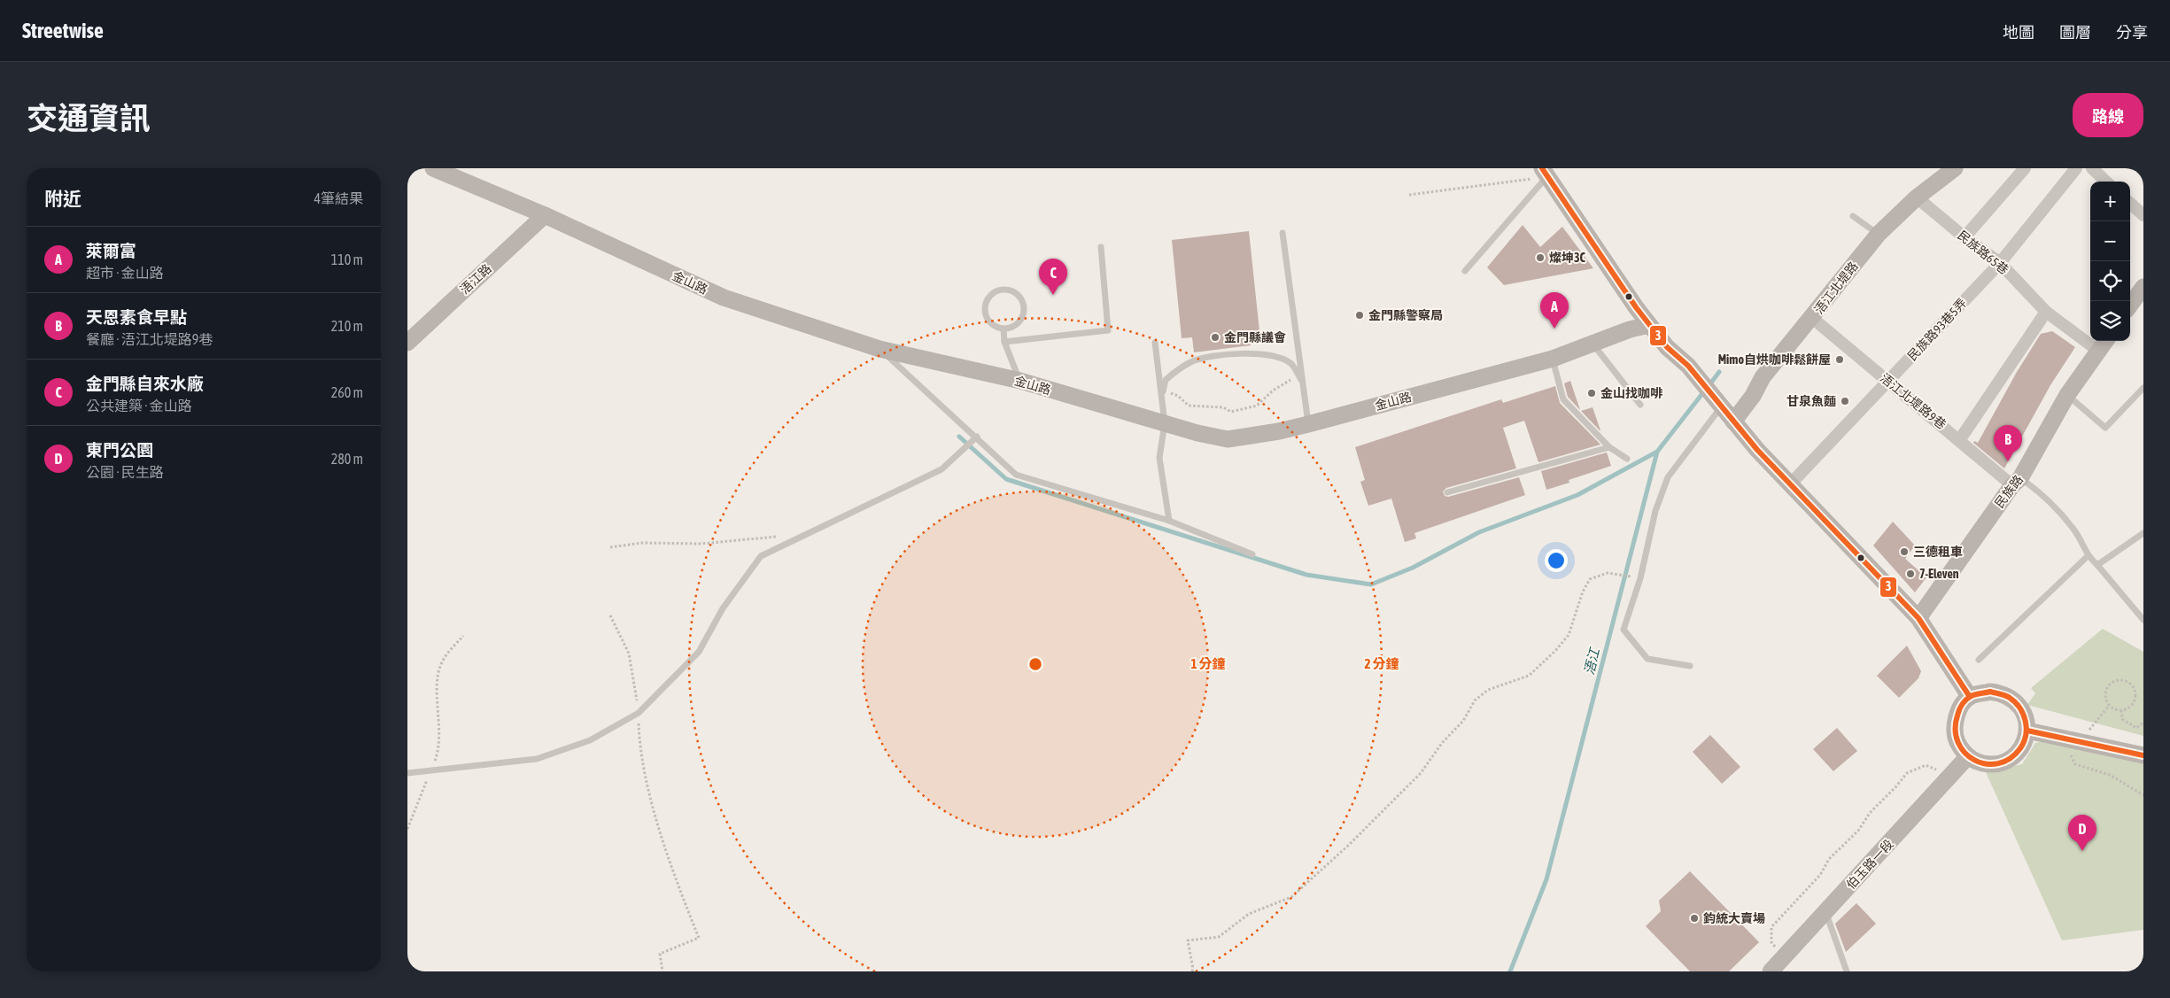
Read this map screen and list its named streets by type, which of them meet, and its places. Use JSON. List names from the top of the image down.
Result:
{
  "streets": {
    "street": [
      "民族路65巷",
      "浯江路",
      "金山路",
      "浯江北堤路",
      "民族路93巷5弄",
      "浯江北堤路9巷",
      "民族路",
      "伯玉路一段"
    ]
  },
  "crossings": [
    ["民族路65巷", "浯江北堤路"],
    ["民族路65巷", "民族路93巷5弄"],
    ["民族路65巷", "民族路"],
    ["浯江路", "金山路"],
    ["浯江北堤路", "浯江北堤路9巷"],
    ["民族路93巷5弄", "浯江北堤路9巷"],
    ["浯江北堤路9巷", "民族路"]
  ],
  "water": ["浯江"],
  "places": [
    "燦坤3C",
    "金門縣警察局",
    "金門縣議會",
    "Mimo自烘咖啡鬆餅屋",
    "金山找咖啡",
    "甘泉魚麵",
    "三德租車",
    "7-Eleven",
    "鈞統大賣場"
  ],
  "lines": ["transit line 3"],
  "page": {
    "header": "Streetwise",
    "nav": ["地圖", "圖層", "分享"],
    "title": "交通資訊",
    "buttons": "路線",
    "heading": ["附近", "4筆結果"],
    "map_buttons": ["+", "−"],
    "list": [
      {
        "mark": "A",
        "name": "萊爾富",
        "note": "超市 · 金山路",
        "value": "110 m"
      },
      {
        "mark": "B",
        "name": "天恩素食早點",
        "note": "餐廳 · 浯江北堤路9巷",
        "value": "210 m"
      },
      {
        "mark": "C",
        "name": "金門縣自來水廠",
        "note": "公共建築 · 金山路",
        "value": "260 m"
      },
      {
        "mark": "D",
        "name": "東門公園",
        "note": "公園 · 民生路",
        "value": "280 m"
      }
    ],
    "pins": [
      "C",
      "A",
      "B",
      "D"
    ]
  },
  "rings": ["1 分鐘", "2 分鐘"]
}
